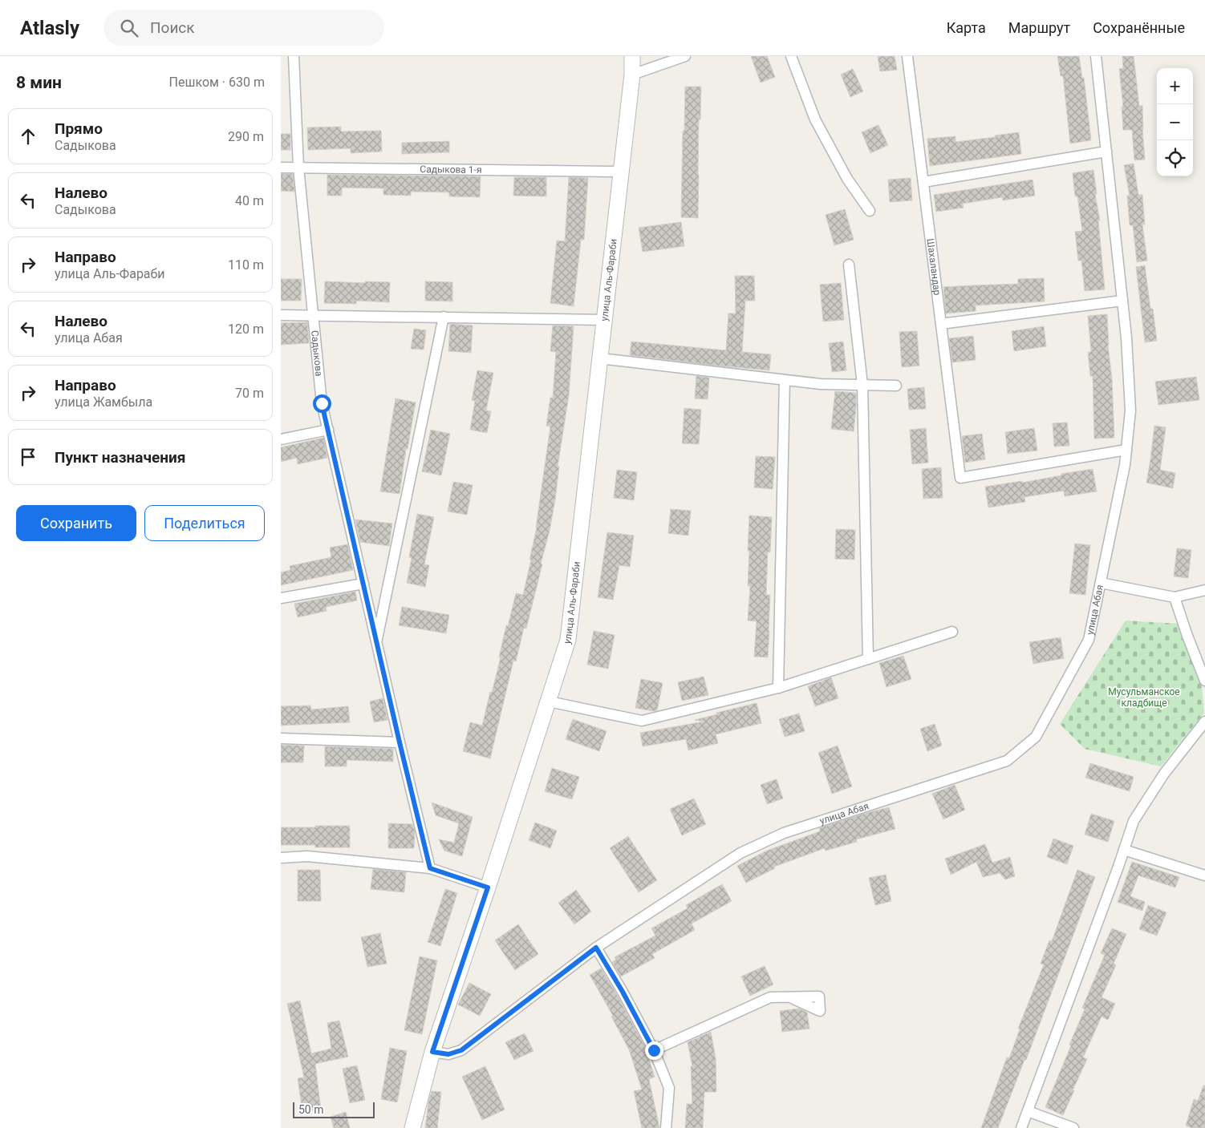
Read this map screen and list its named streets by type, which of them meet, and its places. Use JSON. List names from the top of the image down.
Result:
{
  "streets": {
    "main road": ["улица Аль-Фараби"],
    "street": [
      "Садыкова 1-я",
      "Шахаландар",
      "Садыкова",
      "улица Абая"
    ]
  },
  "crossings": [
    ["Садыкова 1-я", "улица Аль-Фараби"],
    ["Садыкова 1-я", "Садыкова"],
    ["улица Аль-Фараби", "улица Абая"]
  ],
  "parks": ["Мусульманское кладбище"],
  "scale_bar": "50 m",
  "page": {
    "header": "Atlasly",
    "search": "Поиск",
    "nav": ["Карта", "Маршрут", "Сохранённые"],
    "heading": ["8 мин", "Пешком · 630 m"],
    "map_buttons": ["+", "−"],
    "list": [
      ["Прямо", "Садыкова", "290 m"],
      ["Налево", "Садыкова", "40 m"],
      ["Направо", "улица Аль-Фараби", "110 m"],
      ["Налево", "улица Абая", "120 m"],
      ["Направо", "улица Жамбыла", "70 m"],
      "Пункт назначения"
    ],
    "buttons": ["Сохранить", "Поделиться"],
    "scale": "50 m"
  }
}
